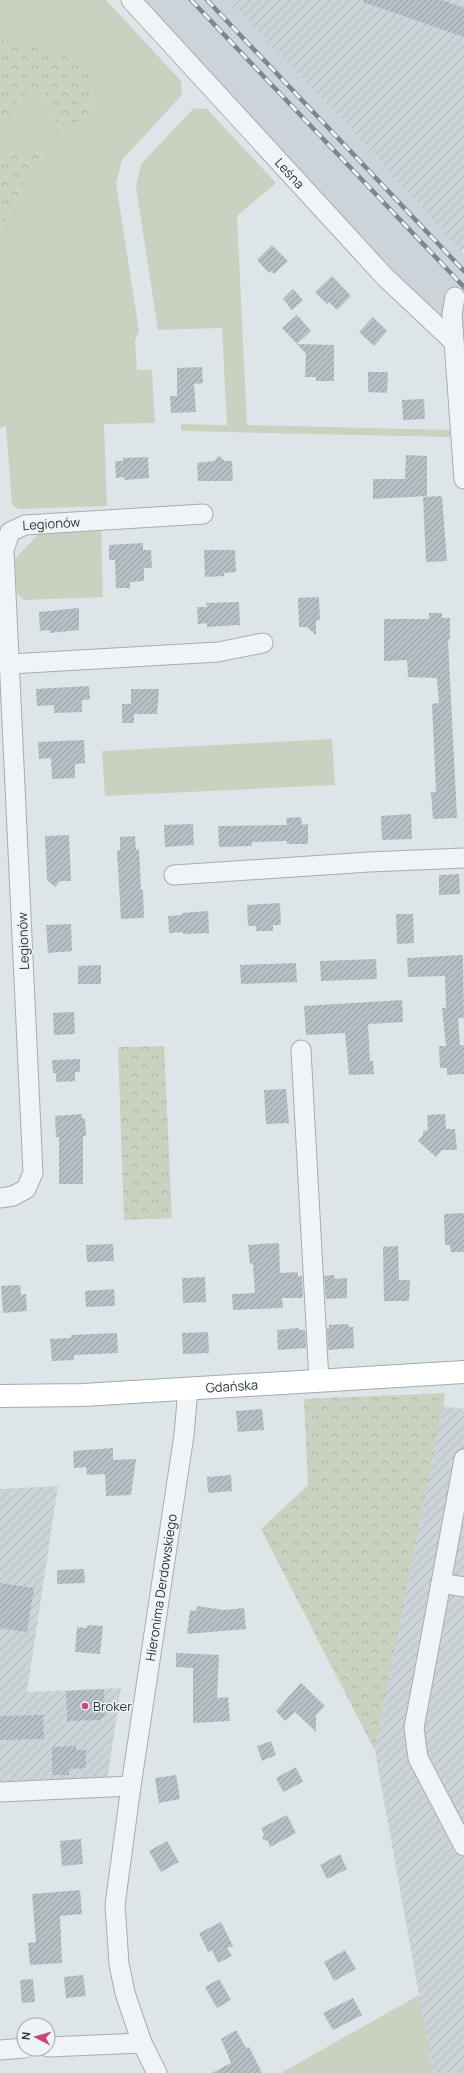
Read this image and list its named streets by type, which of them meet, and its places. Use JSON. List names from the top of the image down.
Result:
{
  "streets": {
    "main road": ["Gdańska"],
    "street": ["Leśna", "Legionów", "Hieronima Derdowskiego"]
  },
  "crossings": [
    ["Gdańska", "Hieronima Derdowskiego"]
  ],
  "places": ["Broker"],
  "north": "left"
}
